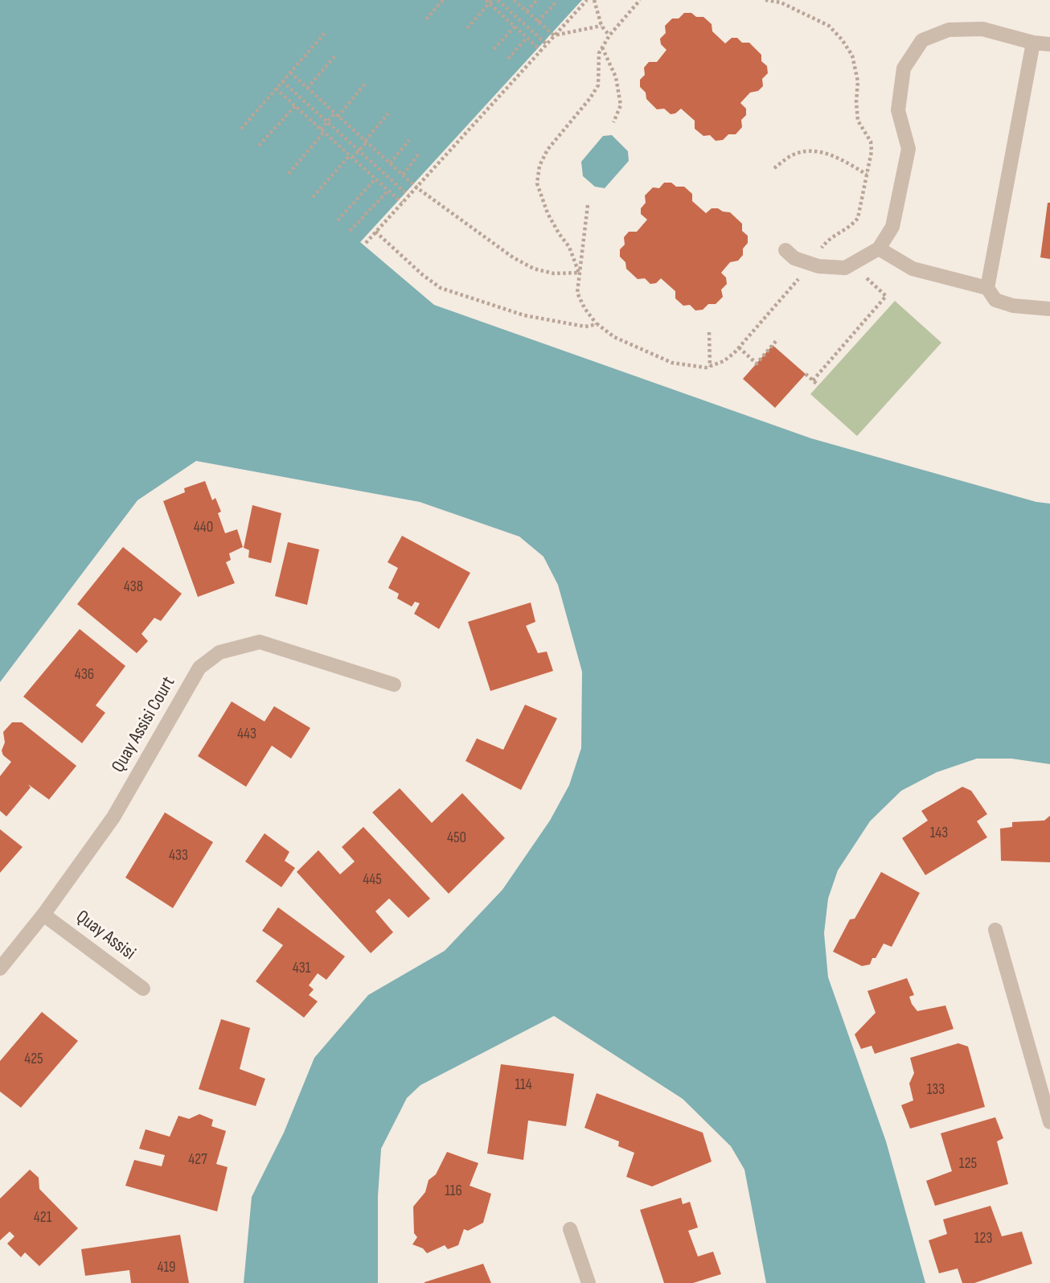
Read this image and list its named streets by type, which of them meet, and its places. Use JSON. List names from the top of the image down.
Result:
{
  "streets": {
    "street": ["Quay Assisi Court", "Quay Assisi"]
  },
  "crossings": [
    ["Quay Assisi Court", "Quay Assisi"]
  ],
  "house_numbers": [
    "440",
    "438",
    "436",
    "443",
    "143",
    "450",
    "433",
    "445",
    "431",
    "425",
    "114",
    "133",
    "427",
    "125",
    "116",
    "421",
    "123",
    "419"
  ]
}
